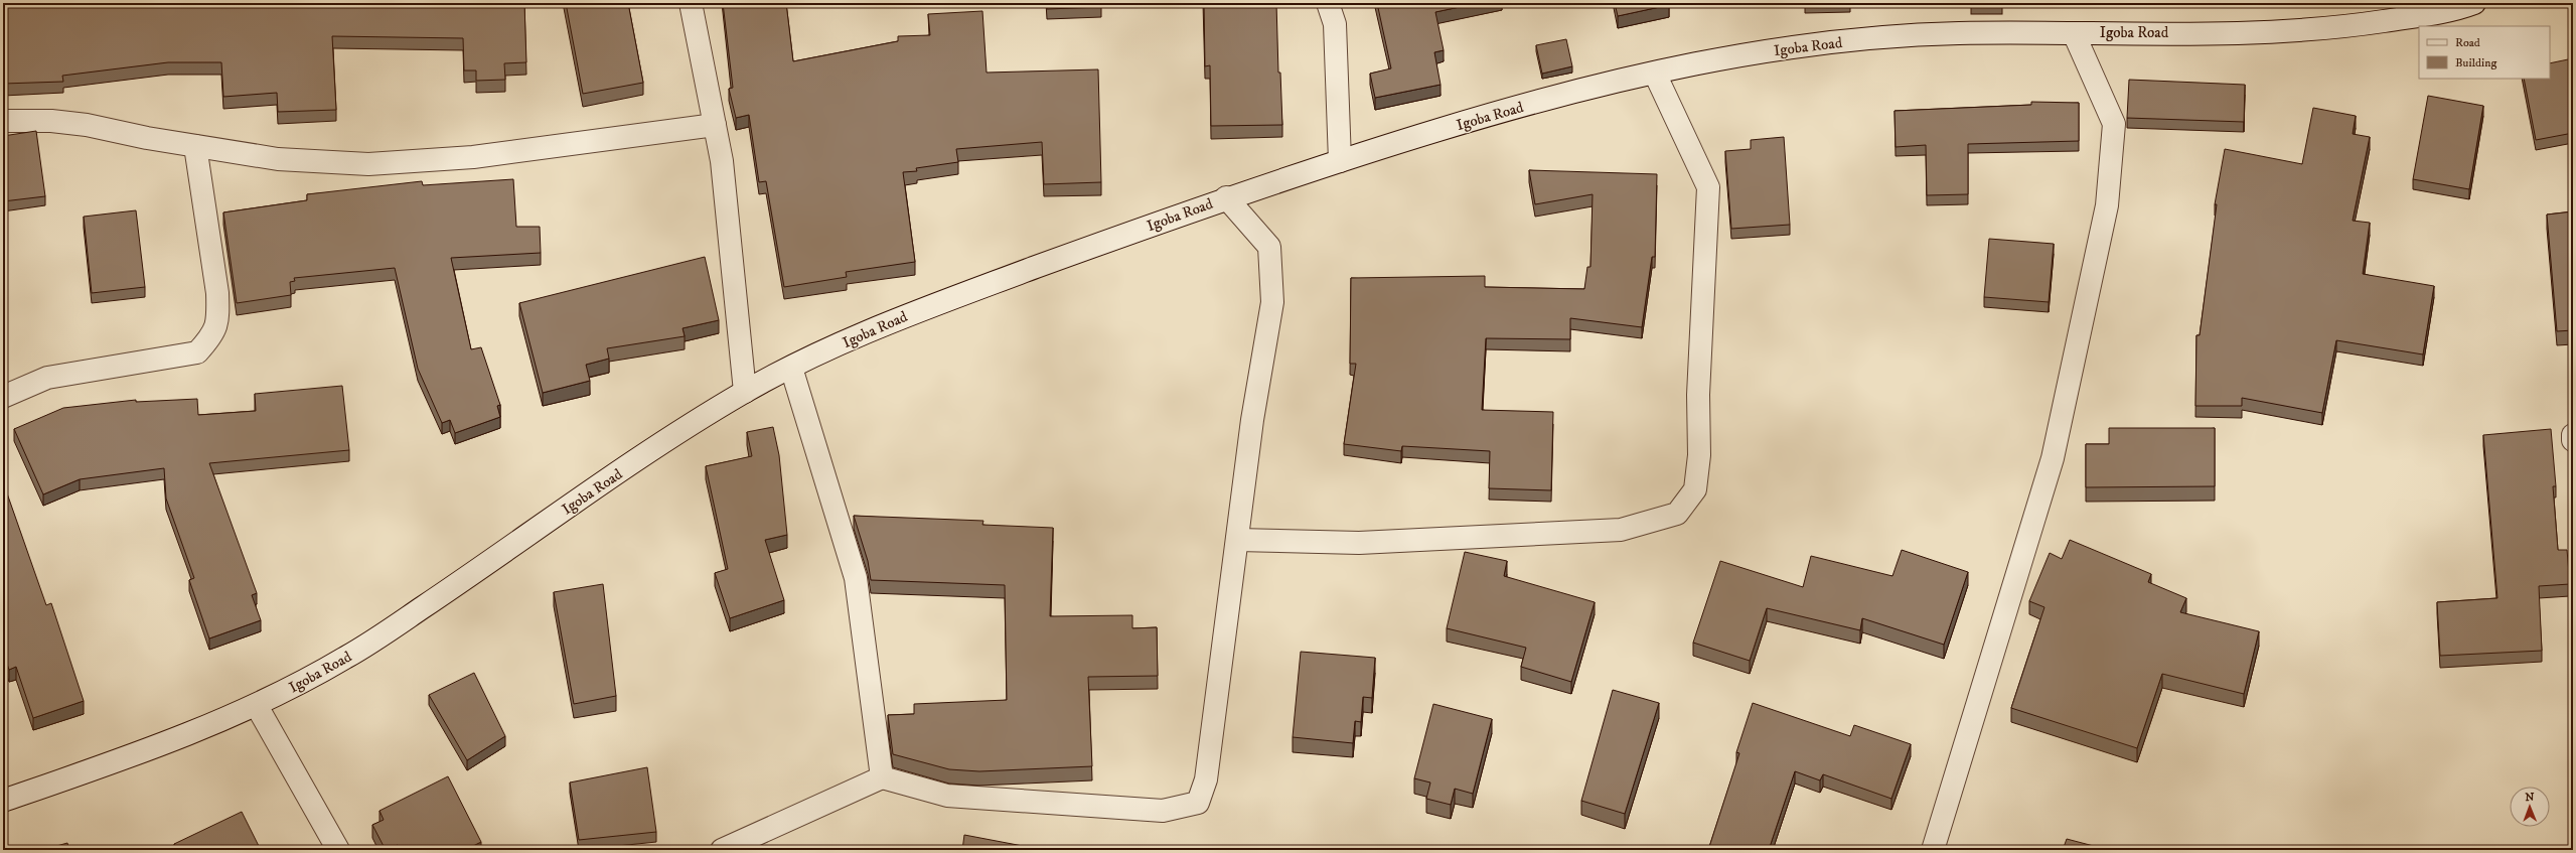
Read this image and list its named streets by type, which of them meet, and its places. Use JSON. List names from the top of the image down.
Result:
{
  "streets": {
    "street": ["Igoba Road"]
  },
  "legend": ["Road", "Building"],
  "north": "top"
}
